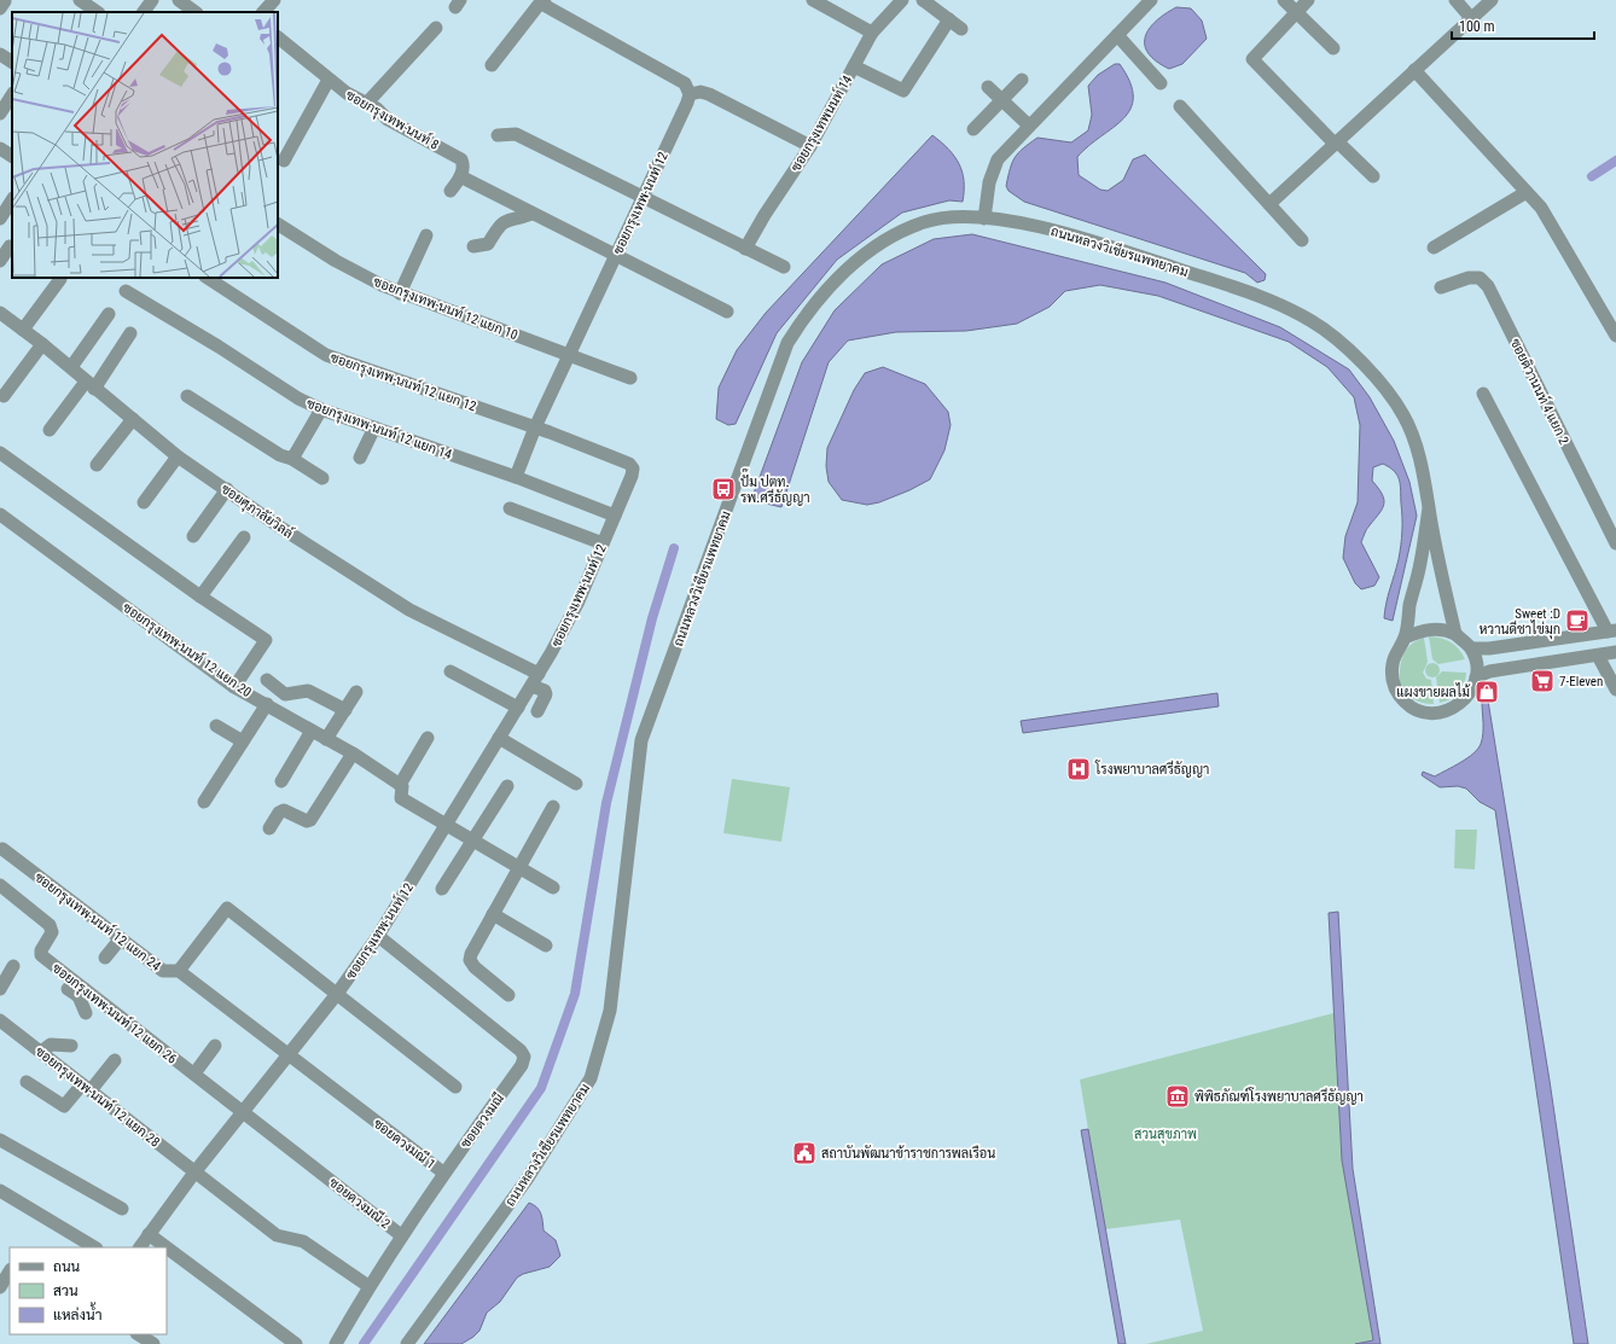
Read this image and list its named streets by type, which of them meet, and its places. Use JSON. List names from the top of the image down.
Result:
{
  "streets": {
    "street": [
      "ซอยกรุงเทพ-นนท์ 8",
      "ซอยกรุงเทพนนท์ 14",
      "ซอยกรุงเทพ-นนท์ 12",
      "ถนนหลวงวิเชียรแพทยาคม",
      "ซอยกรุงเทพ-นนท์ 12 แยก 10",
      "ซอยกรุงเทพ-นนท์ 12 แยก 12",
      "ซอยติวานนท์ 4 แยก 2",
      "ซอยกรุงเทพ-นนท์ 12 แยก 14",
      "ซอยศุภาลัยวิลล์",
      "ซอยกรุงเทพ-นนท์ 12 แยก 20",
      "ซอยกรุงเทพ-นนท์ 12 แยก 24",
      "ซอยกรุงเทพ-นนท์ 12 แยก 26",
      "ซอยกรุงเทพ-นนท์ 12 แยก 28",
      "ซอยดวงมณี",
      "ซอยดวงมณี 1",
      "ซอยดวงมณี 2"
    ]
  },
  "crossings": [
    ["ซอยกรุงเทพ-นนท์ 12", "ซอยกรุงเทพ-นนท์ 12 แยก 10"],
    ["ซอยกรุงเทพ-นนท์ 12", "ซอยกรุงเทพ-นนท์ 12 แยก 12"],
    ["ซอยกรุงเทพ-นนท์ 12", "ซอยกรุงเทพ-นนท์ 12 แยก 14"],
    ["ซอยกรุงเทพ-นนท์ 12", "ซอยศุภาลัยวิลล์"],
    ["ซอยกรุงเทพ-นนท์ 12", "ซอยกรุงเทพ-นนท์ 12 แยก 20"],
    ["ซอยกรุงเทพ-นนท์ 12", "ซอยกรุงเทพ-นนท์ 12 แยก 24"],
    ["ซอยกรุงเทพ-นนท์ 12", "ซอยกรุงเทพ-นนท์ 12 แยก 26"],
    ["ซอยกรุงเทพ-นนท์ 12", "ซอยกรุงเทพ-นนท์ 12 แยก 28"],
    ["ซอยกรุงเทพ-นนท์ 12", "ซอยดวงมณี"],
    ["ซอยกรุงเทพ-นนท์ 12", "ซอยดวงมณี 2"],
    ["ซอยกรุงเทพ-นนท์ 12 แยก 24", "ซอยดวงมณี 1"],
    ["ซอยกรุงเทพ-นนท์ 12 แยก 26", "ซอยดวงมณี 2"],
    ["ซอยกรุงเทพ-นนท์ 12 แยก 28", "ซอยดวงมณี"],
    ["ซอยดวงมณี", "ซอยดวงมณี 1"],
    ["ซอยดวงมณี", "ซอยดวงมณี 2"]
  ],
  "parks": ["สวนสุขภาพ"],
  "places": {
    "bus stop": ["ปั๊ม ปตท. รพ.ศรีธัญญา"],
    "cafe": ["Sweet :D หวานดีชาไข่มุก"],
    "supermarket": ["7-Eleven"],
    "shop": ["แผงขายผลไม้"],
    "hospital": ["โรงพยาบาลศรีธัญญา"],
    "museum": ["พิพิธภัณฑ์โรงพยาบาลศรีธัญญา"],
    "public building": ["สถาบันพัฒนาข้าราชการพลเรือน"]
  },
  "legend": ["ถนน", "สวน", "แหล่งน้ำ"],
  "scale_bar": "100 m"
}
